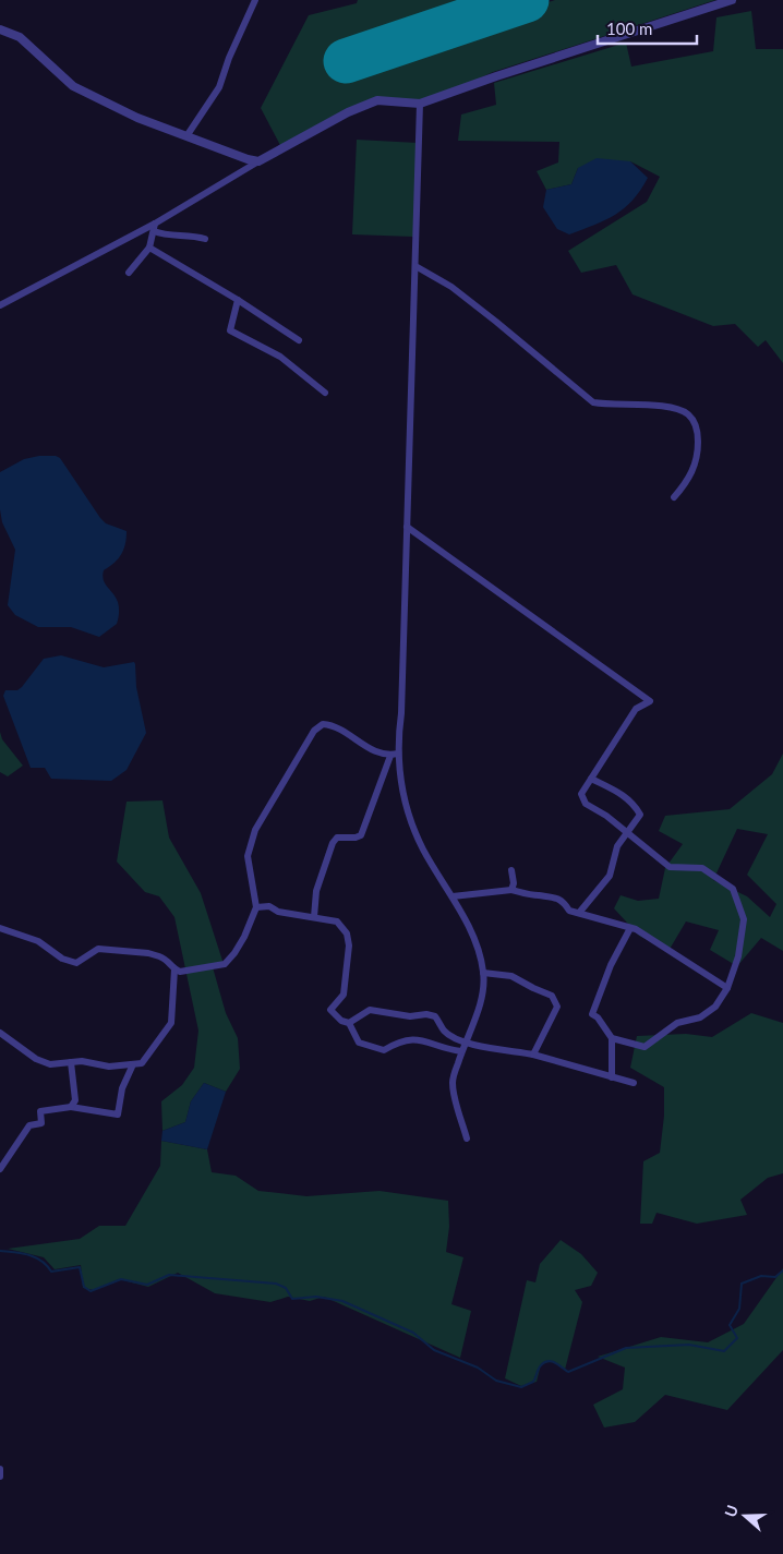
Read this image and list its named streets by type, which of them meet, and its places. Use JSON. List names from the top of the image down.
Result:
{
  "scale_bar": "100 m",
  "north": "left"
}
